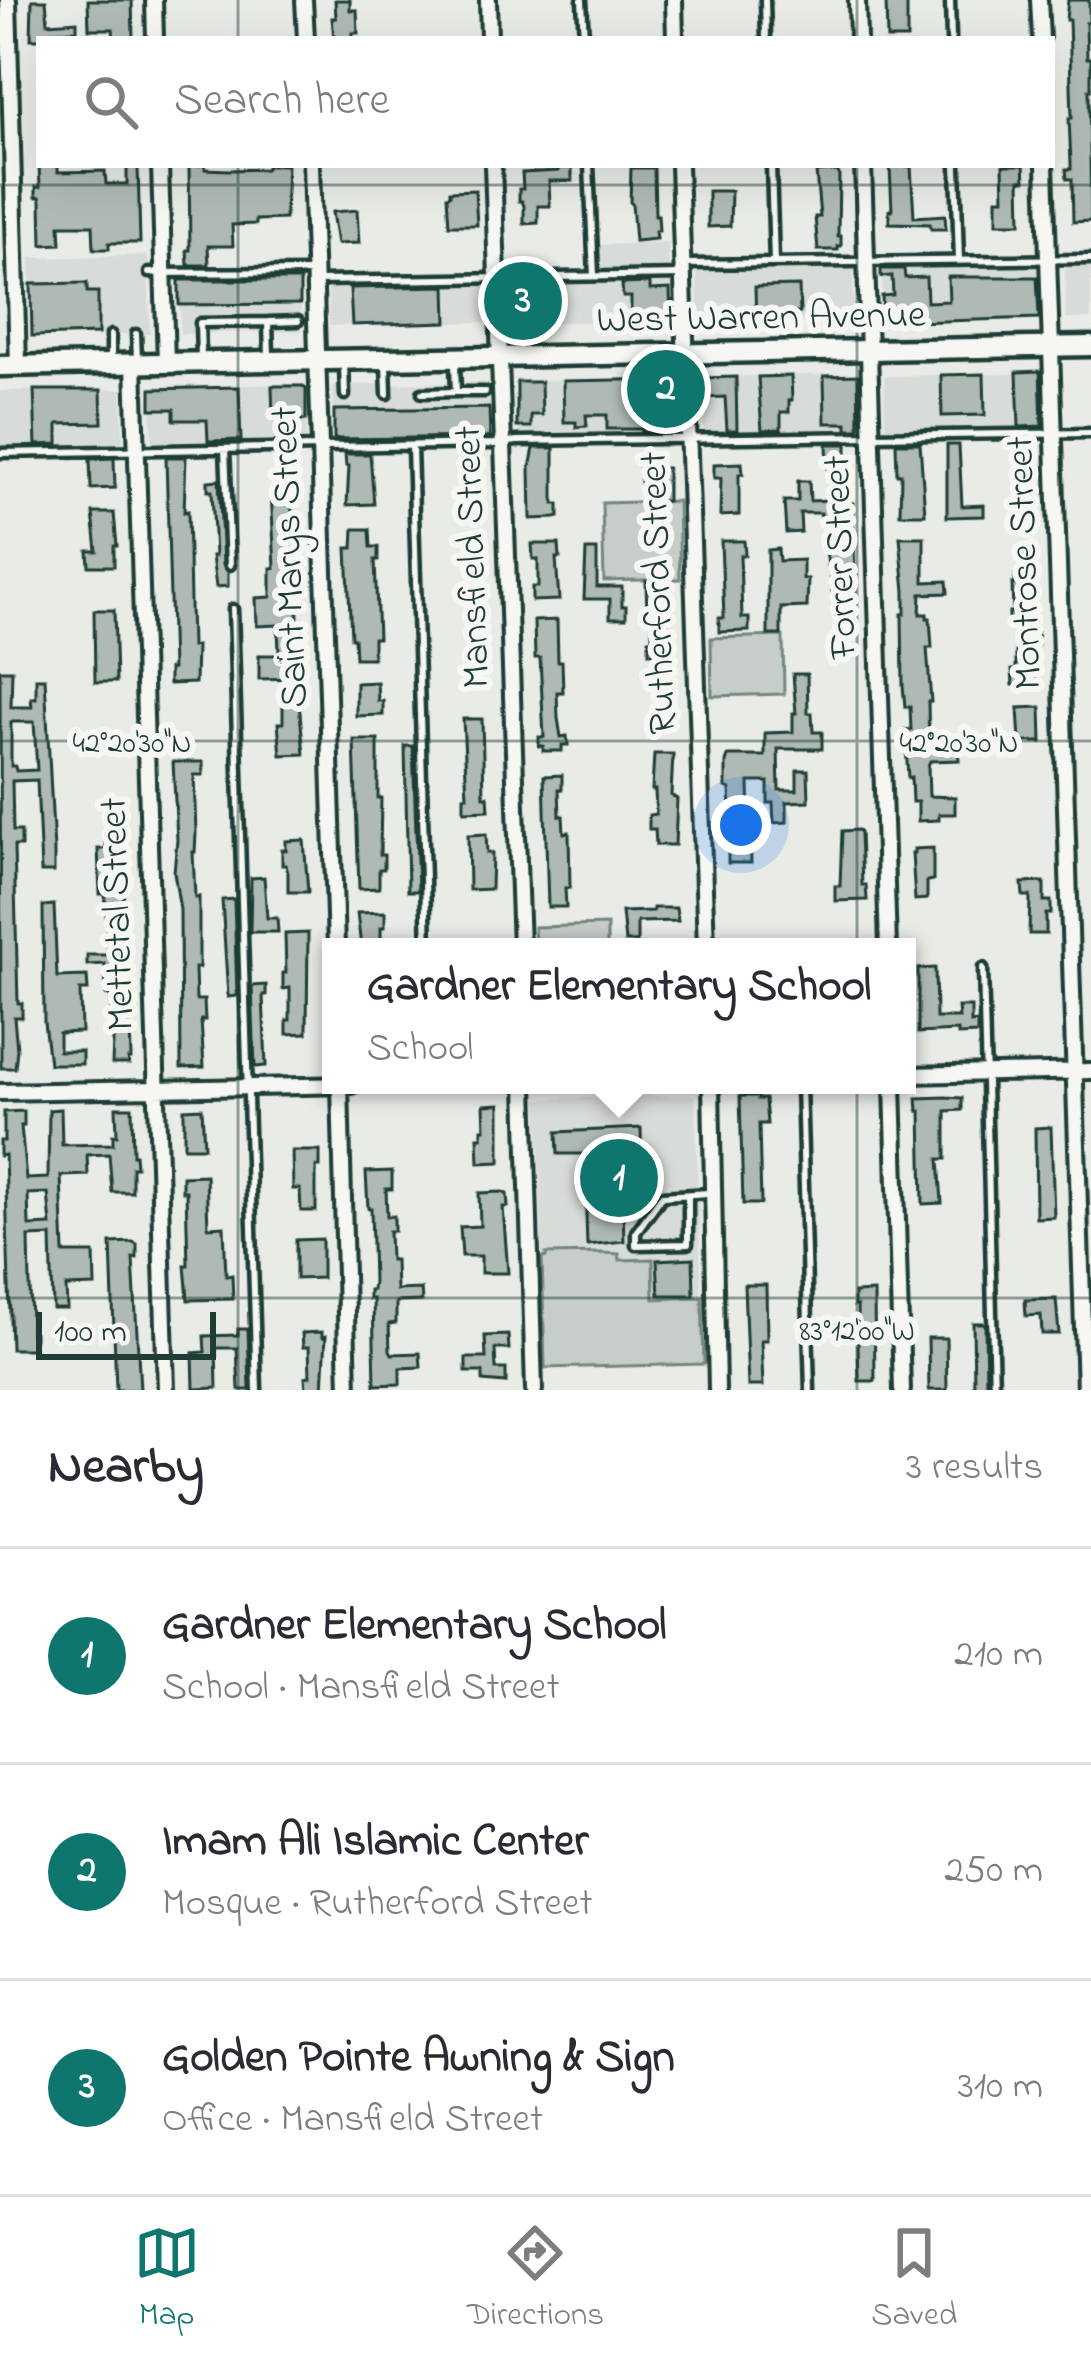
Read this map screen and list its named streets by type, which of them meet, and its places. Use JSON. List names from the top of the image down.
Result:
{
  "streets": {
    "main road": ["West Warren Avenue"],
    "street": [
      "Saint Marys Street",
      "Mansfield Street",
      "Forrer Street",
      "Montrose Street",
      "Rutherford Street",
      "Mettetal Street"
    ]
  },
  "crossings": [
    ["West Warren Avenue", "Saint Marys Street"],
    ["West Warren Avenue", "Mansfield Street"],
    ["West Warren Avenue", "Forrer Street"],
    ["West Warren Avenue", "Montrose Street"],
    ["West Warren Avenue", "Rutherford Street"],
    ["West Warren Avenue", "Mettetal Street"]
  ],
  "scale_bar": "100 m",
  "page": {
    "search": "Search here",
    "pins": ["3", "2", "1"],
    "popup": ["Gardner Elementary School", "School"],
    "scale": "100 m",
    "heading": ["Nearby", "3 results"],
    "list": [
      {
        "mark": "1",
        "name": "Gardner Elementary School",
        "note": "School · Mansfield Street",
        "value": "210 m"
      },
      {
        "mark": "2",
        "name": "Imam Ali Islamic Center",
        "note": "Mosque · Rutherford Street",
        "value": "250 m"
      },
      {
        "mark": "3",
        "name": "Golden Pointe Awning & Sign",
        "note": "Office · Mansfield Street",
        "value": "310 m"
      }
    ],
    "nav": ["Map", "Directions", "Saved"]
  },
  "coordinates": ["42°20'30\"N", "83°12'00\"W"]
}
